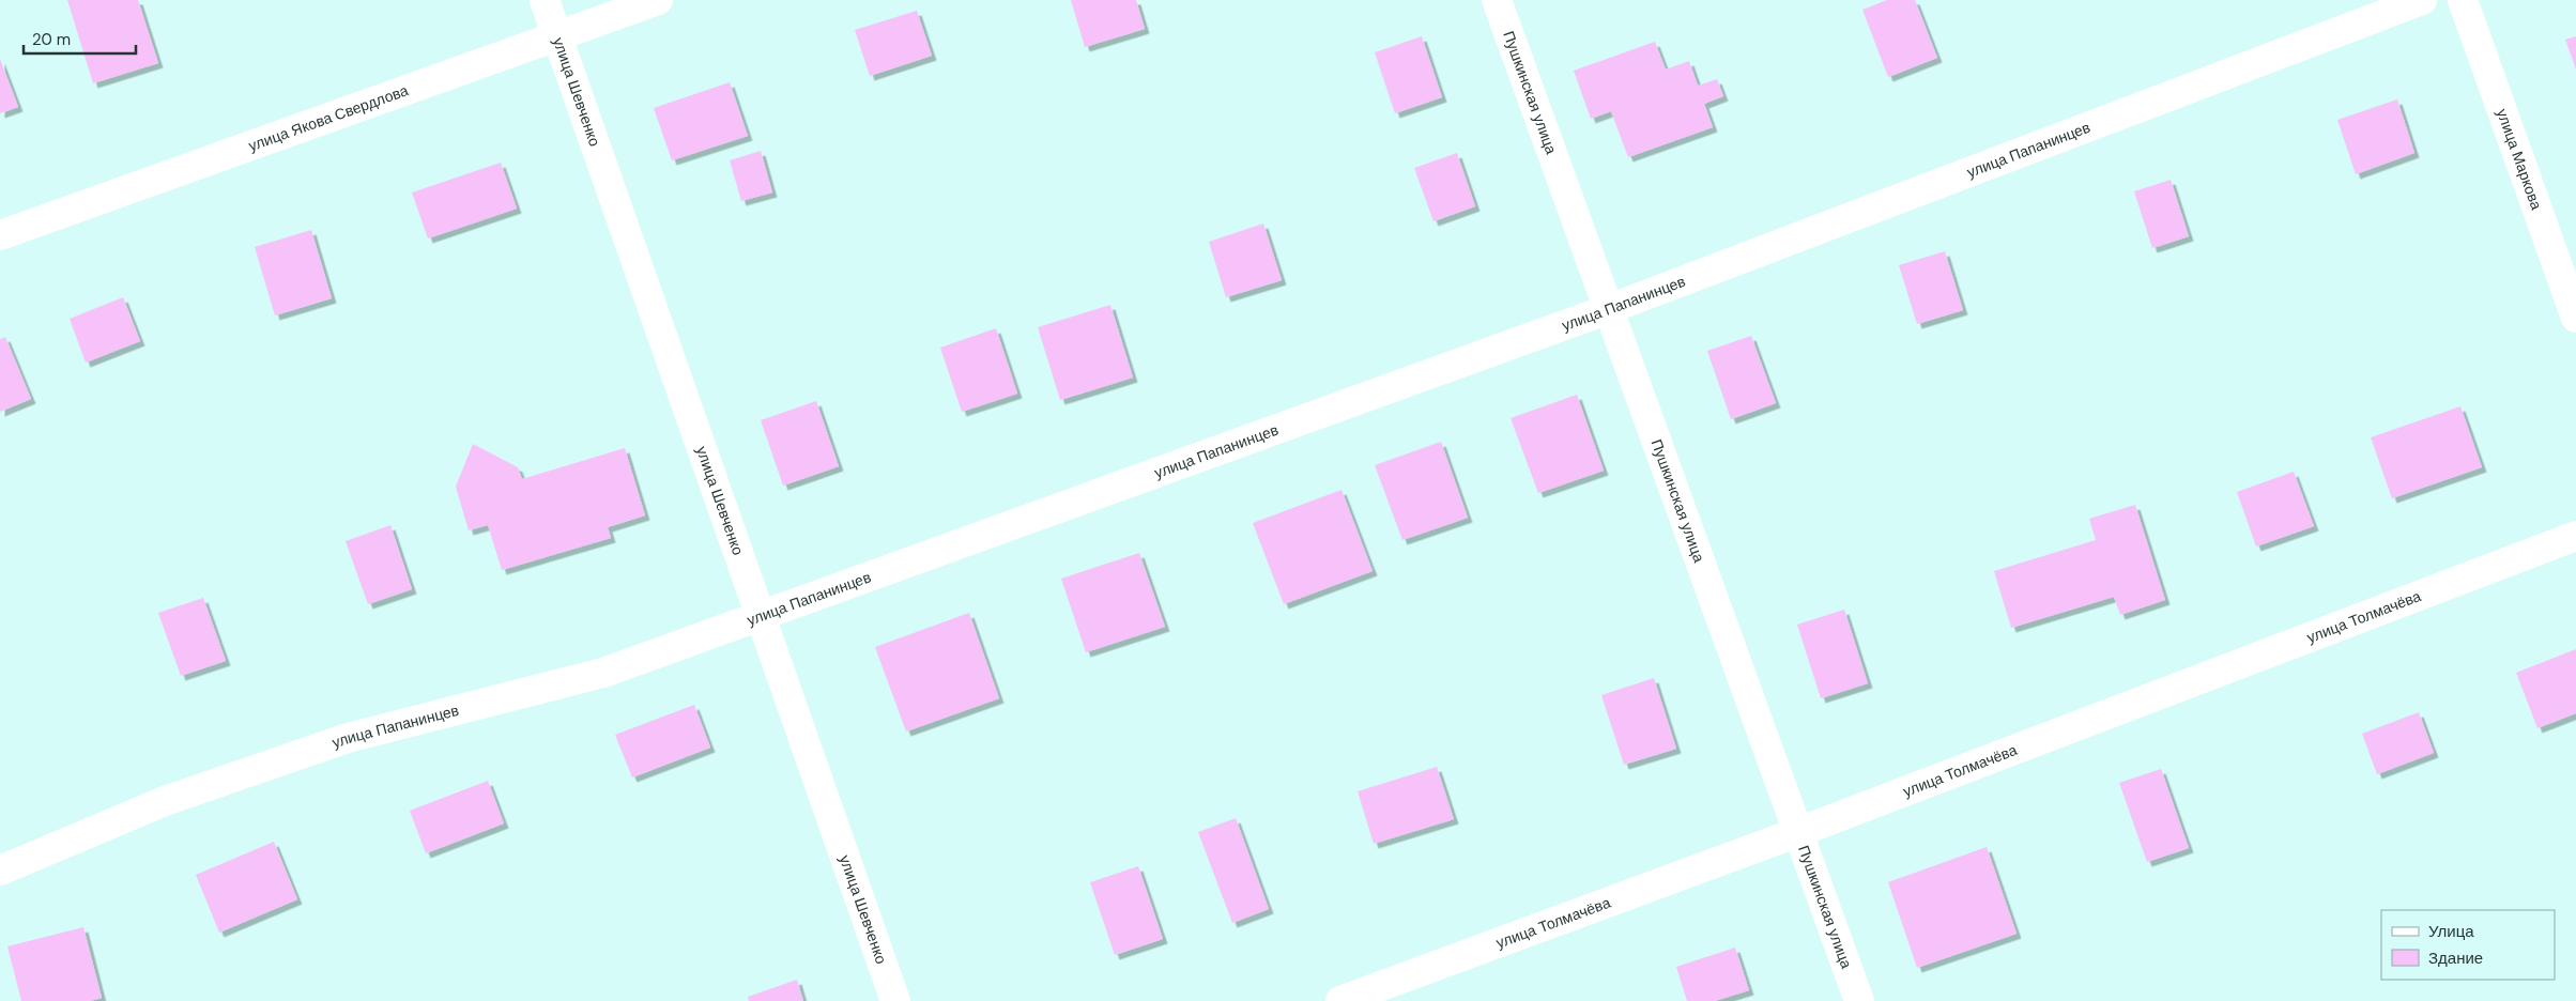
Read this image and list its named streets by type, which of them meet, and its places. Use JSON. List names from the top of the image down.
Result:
{
  "streets": {
    "street": [
      "улица Шевченко",
      "Пушкинская улица",
      "улица Якова Свердлова",
      "улица Папанинцев",
      "улица Маркова",
      "улица Толмачёва"
    ]
  },
  "crossings": [
    ["улица Шевченко", "улица Якова Свердлова"],
    ["улица Шевченко", "улица Папанинцев"],
    ["Пушкинская улица", "улица Папанинцев"],
    ["Пушкинская улица", "улица Толмачёва"]
  ],
  "legend": ["Улица", "Здание"],
  "scale_bar": "20 m"
}
